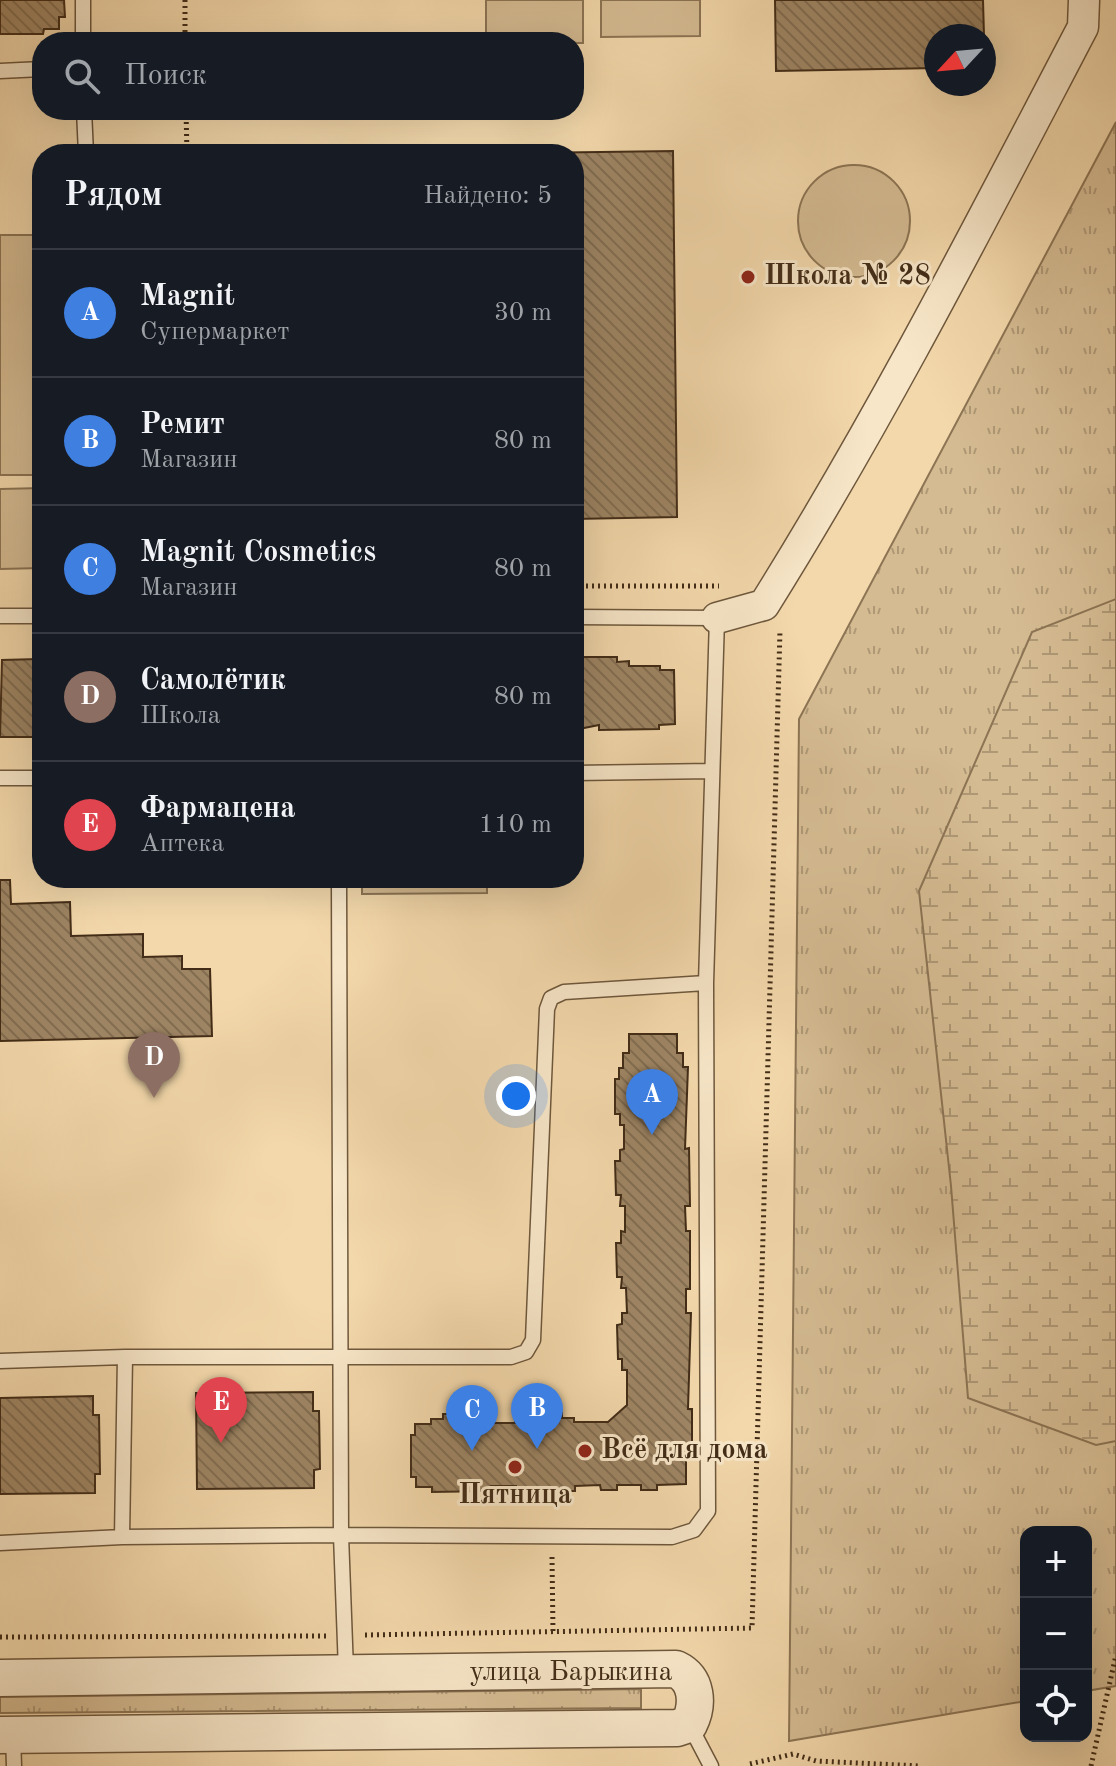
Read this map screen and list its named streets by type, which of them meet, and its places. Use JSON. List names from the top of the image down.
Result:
{
  "streets": {
    "street": ["улица Барыкина"]
  },
  "places": ["Школа № 28", "Всё для дома", "Пятница"],
  "north": "bottom left",
  "page": {
    "search": "Поиск",
    "heading": ["Рядом", "Найдено: 5"],
    "list": [
      {
        "mark": "A",
        "name": "Magnit",
        "note": "Супермаркет",
        "value": "30 m"
      },
      {
        "mark": "B",
        "name": "Ремит",
        "note": "Магазин",
        "value": "80 m"
      },
      {
        "mark": "C",
        "name": "Magnit Cosmetics",
        "note": "Магазин",
        "value": "80 m"
      },
      {
        "mark": "D",
        "name": "Самолётик",
        "note": "Школа",
        "value": "80 m"
      },
      {
        "mark": "E",
        "name": "Фармацена",
        "note": "Аптека",
        "value": "110 m"
      }
    ],
    "pins": [
      "D",
      "A",
      "E",
      "B",
      "C"
    ],
    "map_buttons": ["+", "−"]
  }
}
